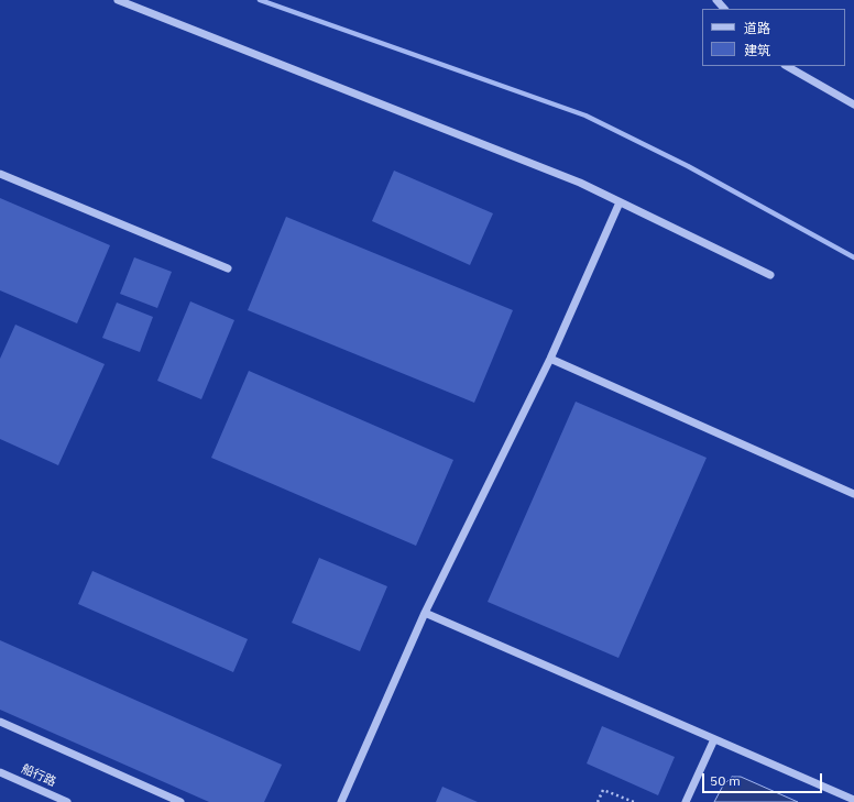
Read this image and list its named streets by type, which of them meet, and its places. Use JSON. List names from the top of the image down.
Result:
{
  "streets": {
    "street": ["船行路"]
  },
  "legend": ["道路", "建筑"],
  "scale_bar": "50 m"
}
